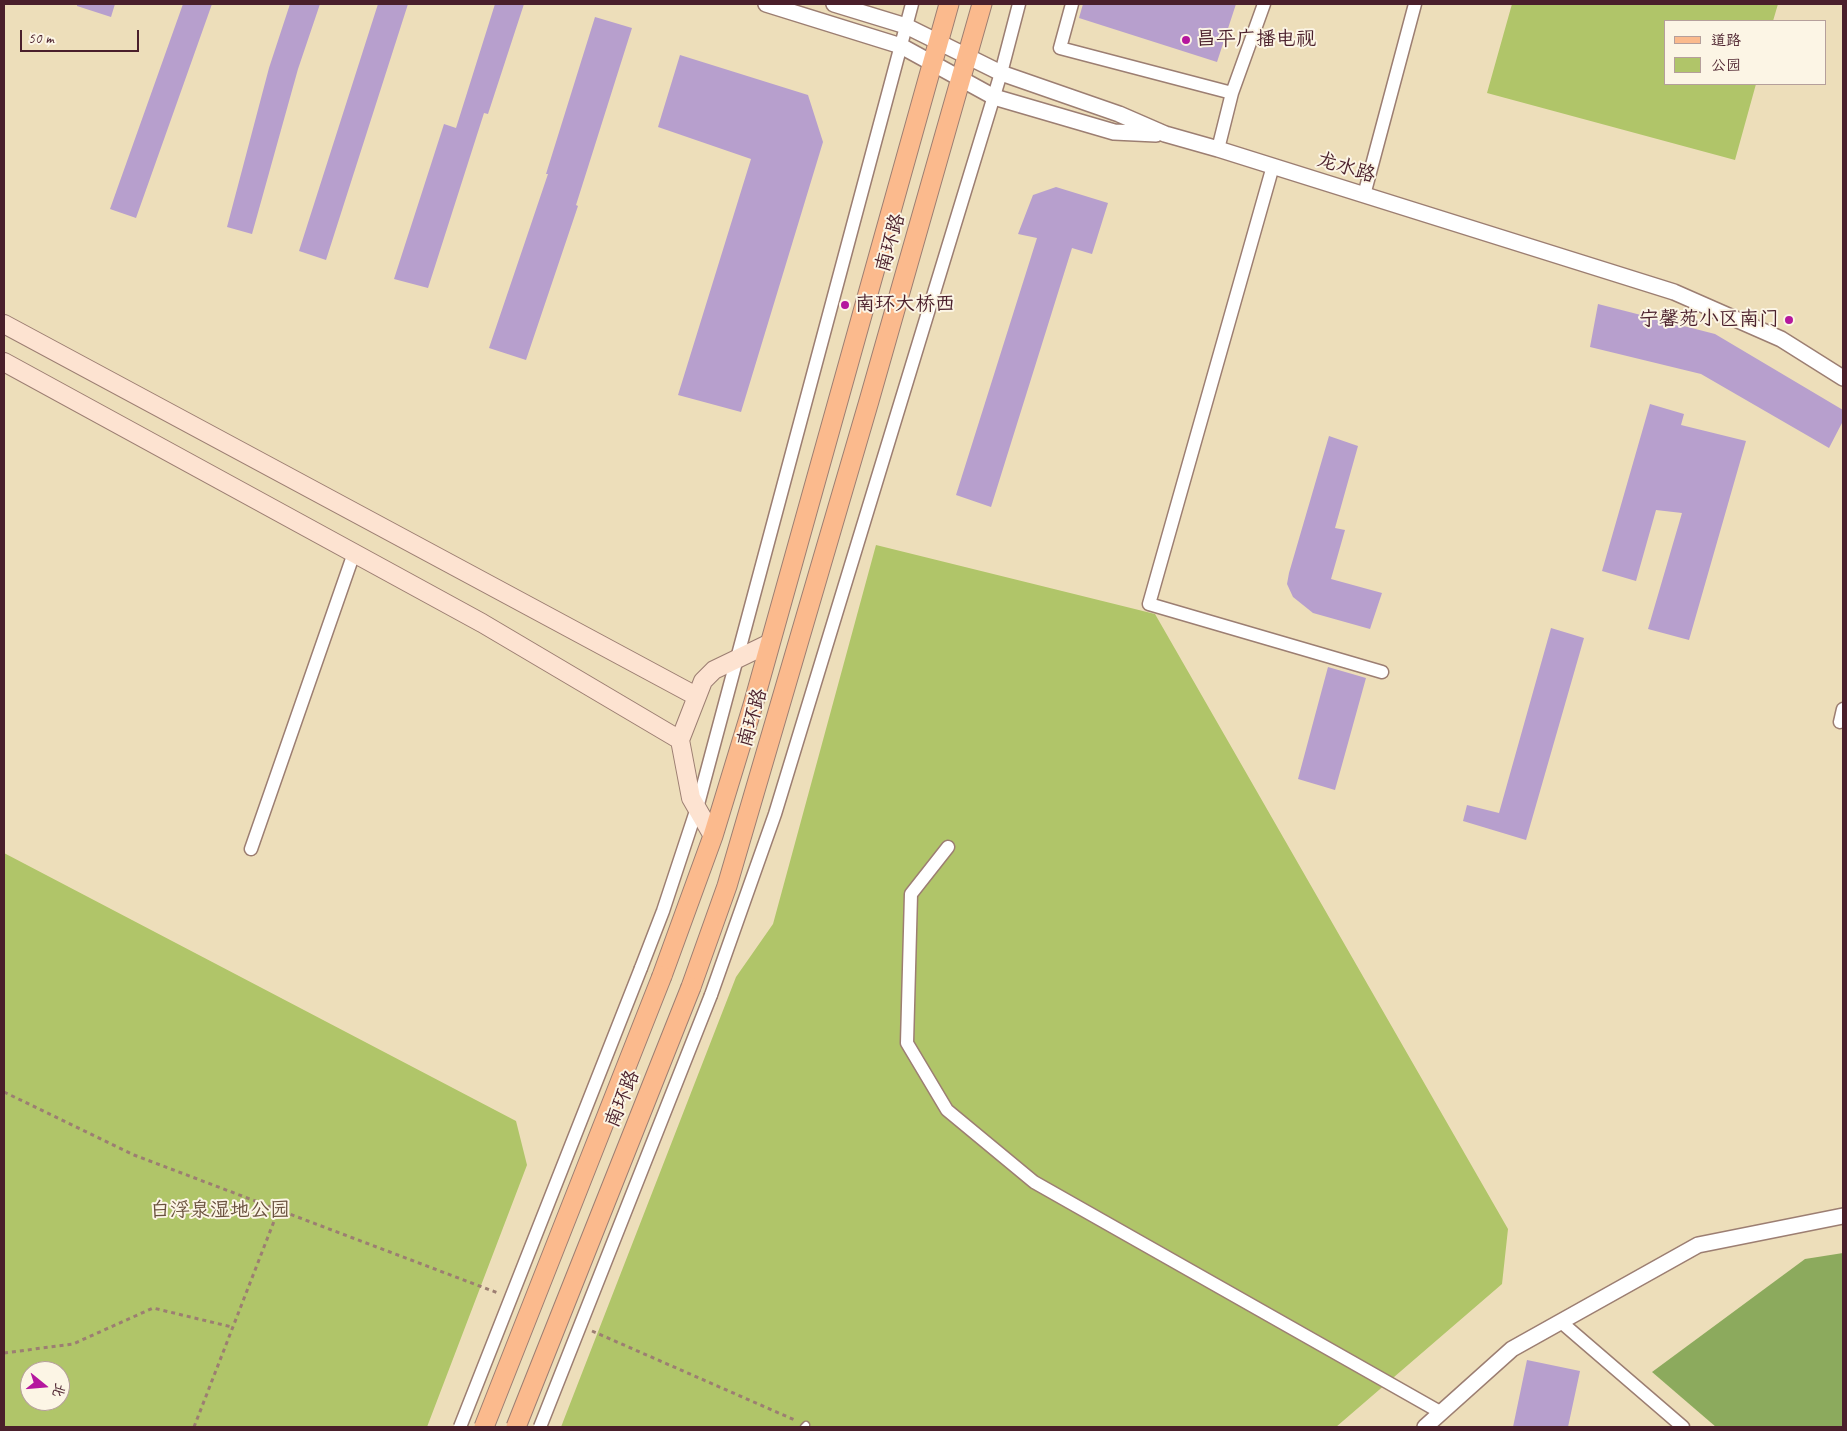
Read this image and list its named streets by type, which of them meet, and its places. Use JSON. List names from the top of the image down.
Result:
{
  "streets": {
    "main road": ["南环路"],
    "street": ["龙水路"]
  },
  "crossings": [
    ["龙水路", "南环路"]
  ],
  "parks": ["白浮泉湿地公园"],
  "places": ["昌平广播电视", "南环大桥西", "宁馨苑小区南门"],
  "legend": ["道路", "公园"],
  "scale_bar": "50 m",
  "north": "right"
}
